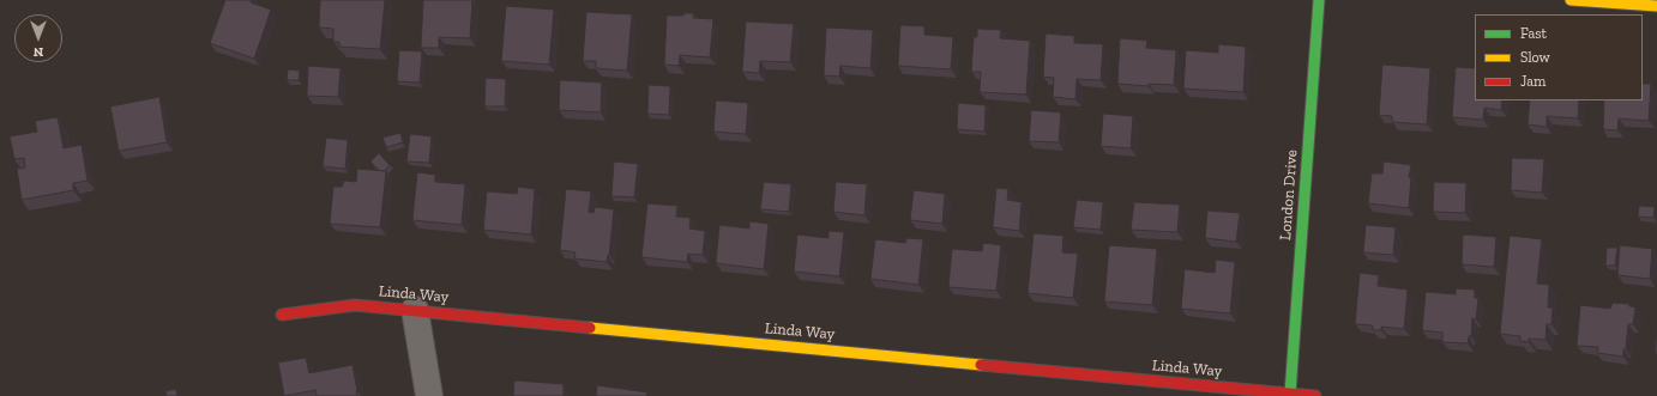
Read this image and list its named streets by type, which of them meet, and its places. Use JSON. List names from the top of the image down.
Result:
{
  "streets": {
    "street": ["London Drive", "Linda Way"]
  },
  "crossings": [
    ["London Drive", "Linda Way"]
  ],
  "legend": ["Fast", "Slow", "Jam"],
  "north": "bottom"
}
